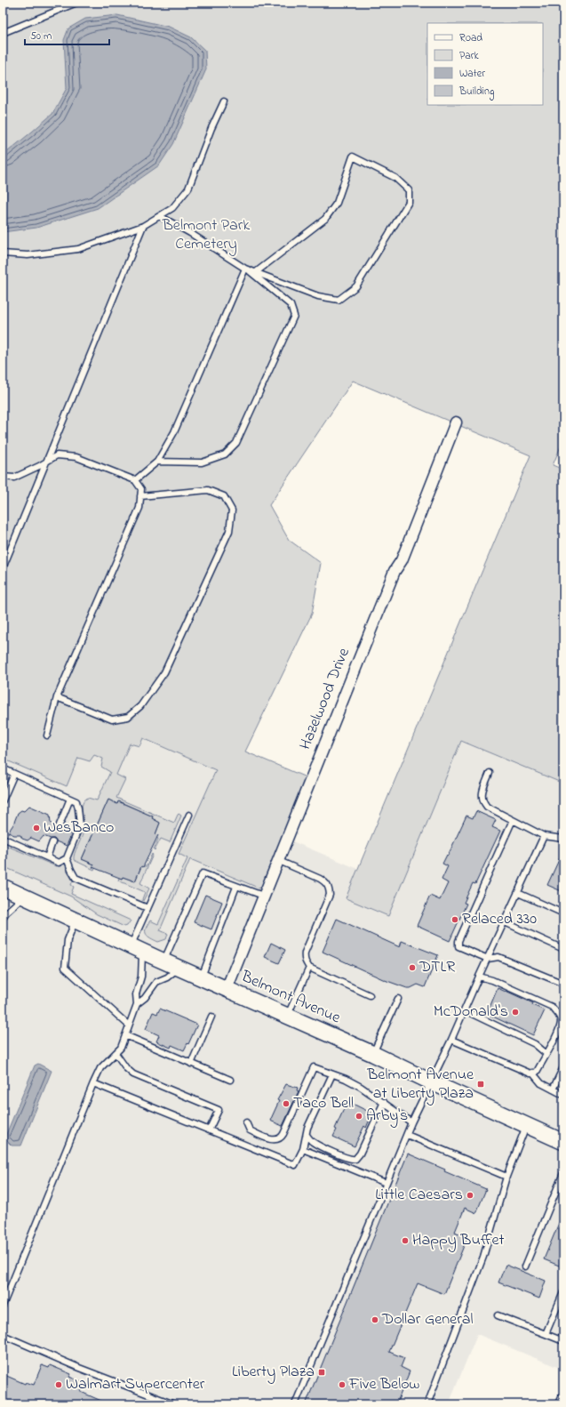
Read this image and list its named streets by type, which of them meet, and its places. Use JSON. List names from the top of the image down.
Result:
{
  "streets": {
    "main road": ["Belmont Avenue"],
    "street": ["Hazelwood Drive"]
  },
  "crossings": [
    ["Hazelwood Drive", "Belmont Avenue"]
  ],
  "parks": ["Belmont Park Cemetery"],
  "places": {
    "other": [
      "WesBanco",
      "Relaced 330",
      "DTLR",
      "McDonald's",
      "Taco Bell",
      "Arby's",
      "Little Caesars",
      "Happy Buffet",
      "Dollar General",
      "Walmart Supercenter",
      "Five Below"
    ],
    "transit": ["Belmont Avenue at Liberty Plaza", "Liberty Plaza"]
  },
  "legend": [
    "Road",
    "Park",
    "Water",
    "Building"
  ],
  "scale_bar": "50 m"
}
